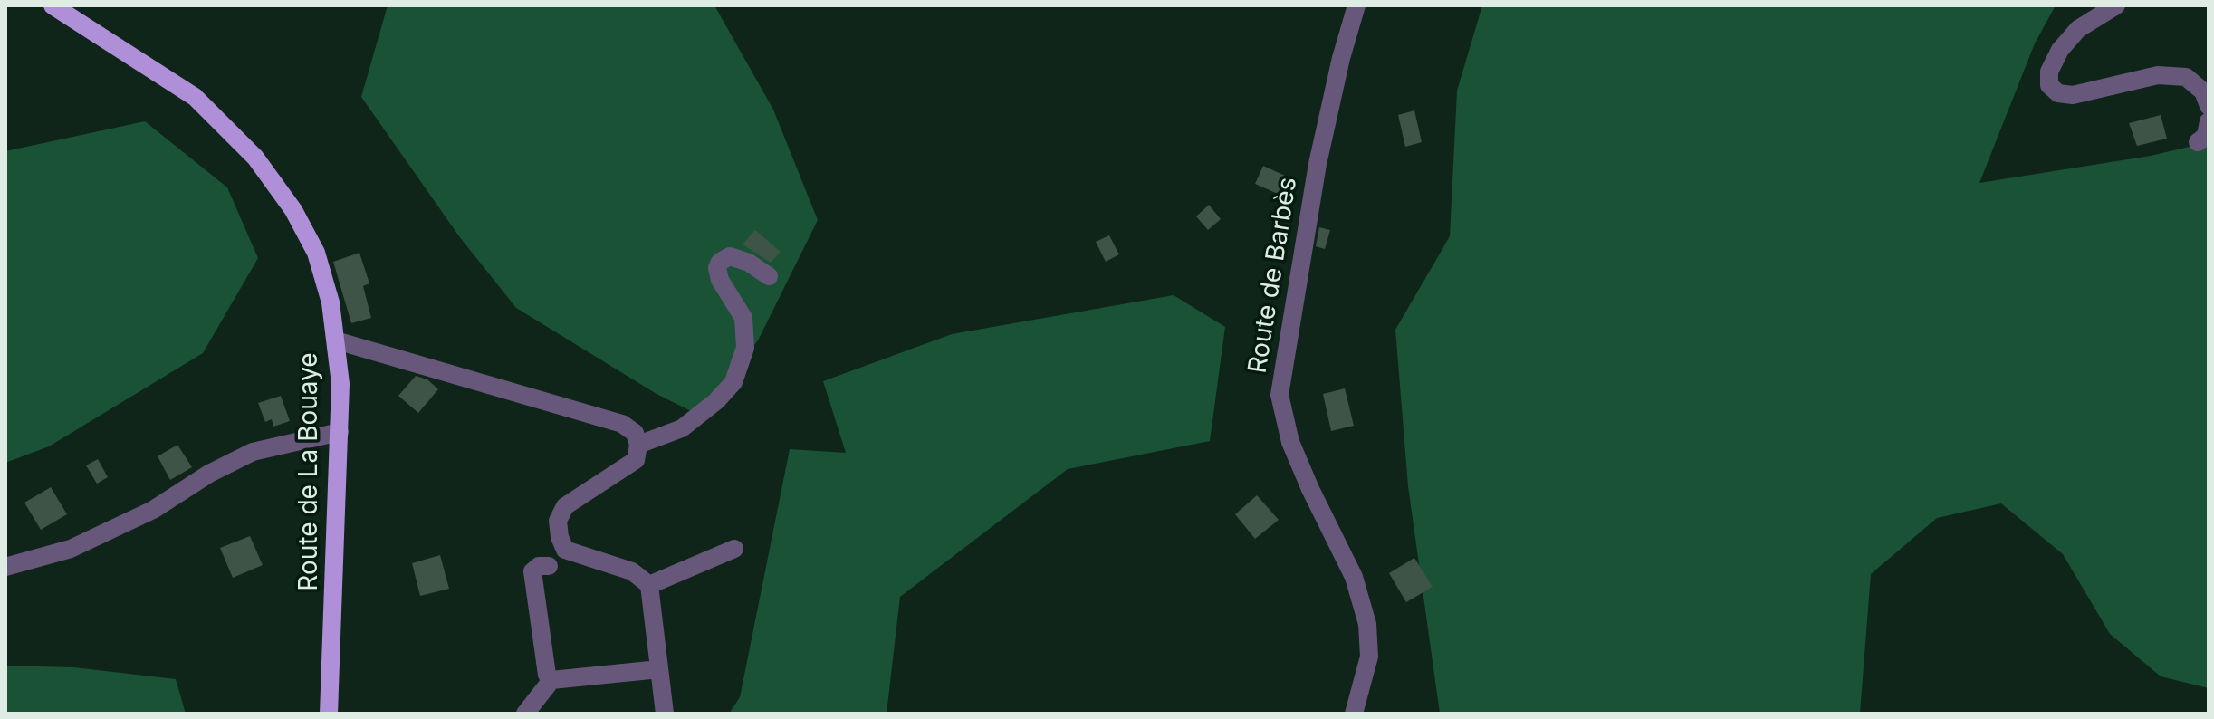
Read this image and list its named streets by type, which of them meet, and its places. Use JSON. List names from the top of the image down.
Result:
{
  "streets": {
    "main road": ["Route de La Bouaye"],
    "street": ["Route de Barbès"]
  }
}
